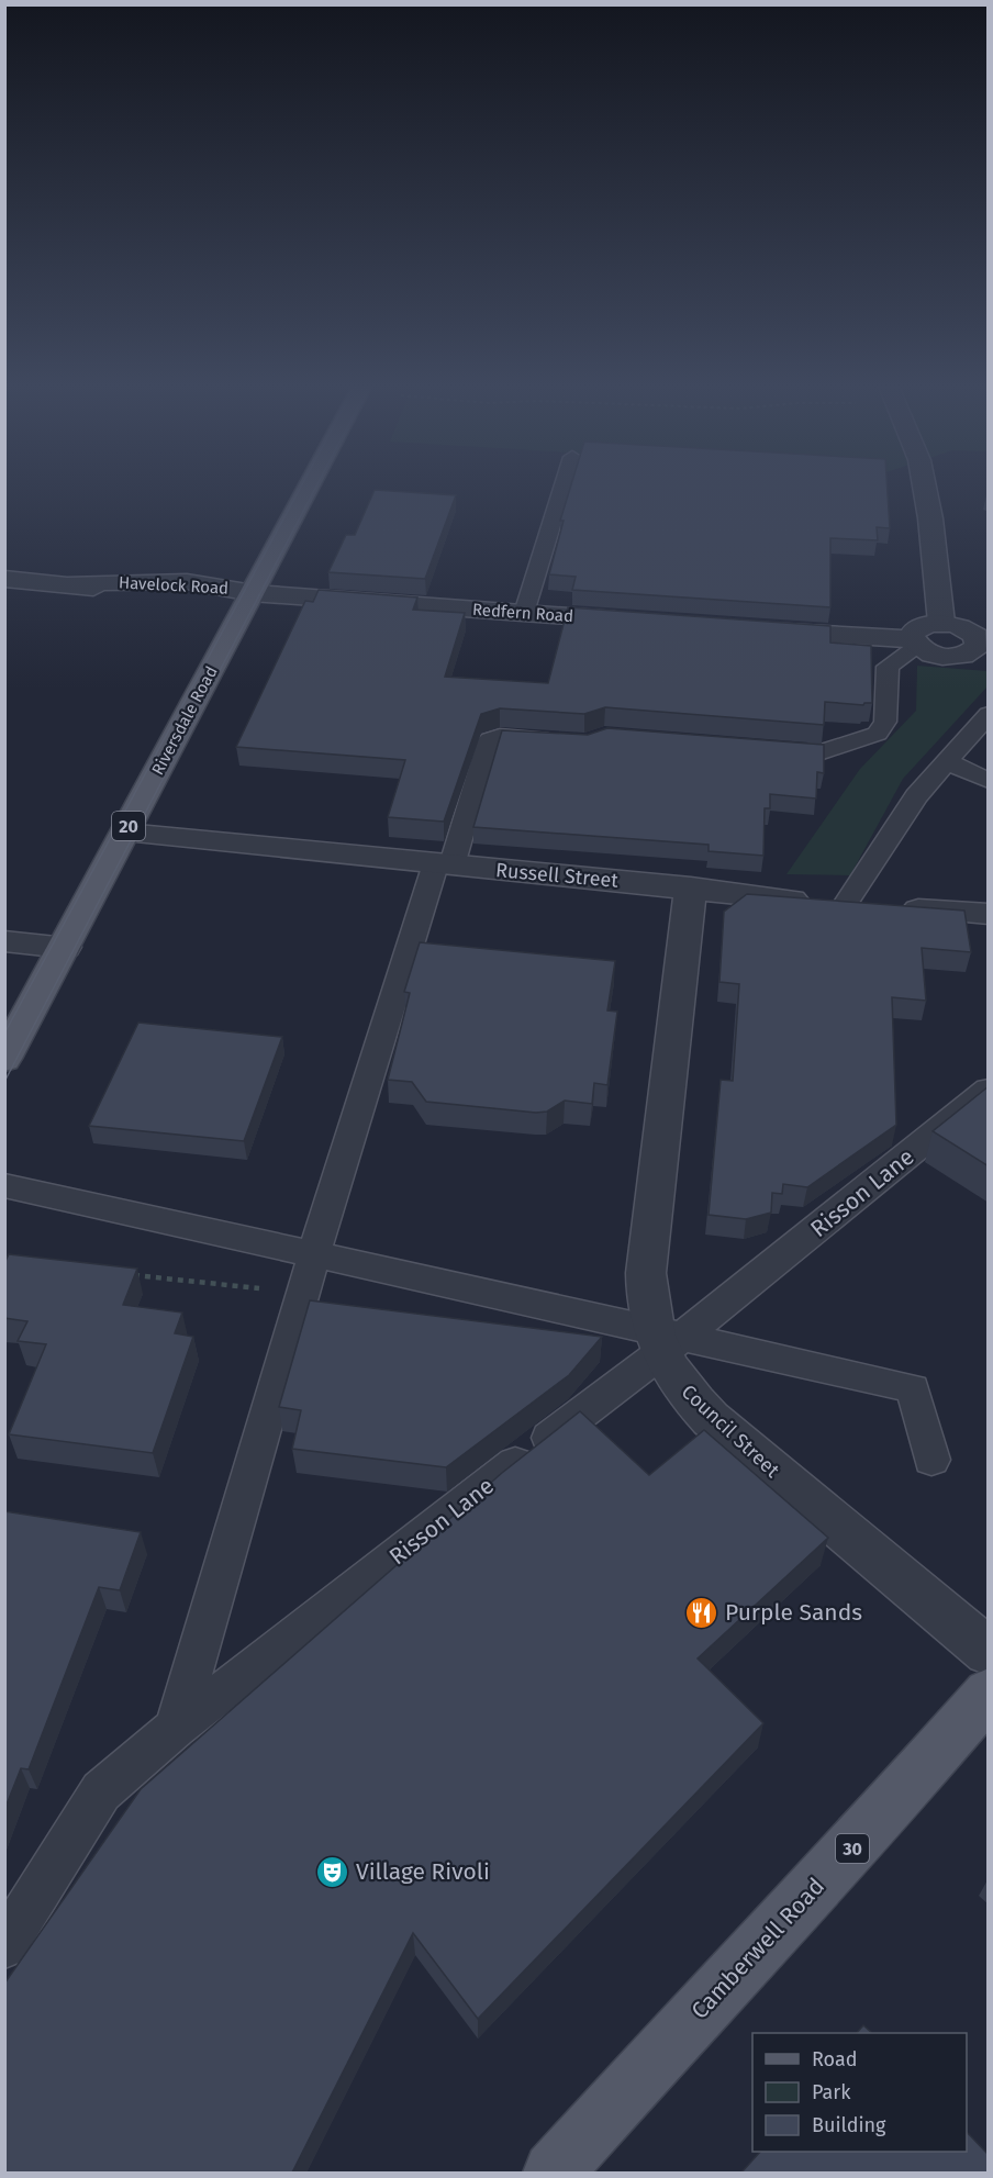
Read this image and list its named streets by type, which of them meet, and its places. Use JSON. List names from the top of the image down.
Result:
{
  "streets": {
    "main road": [
      "Riversdale Road",
      "20",
      "30",
      "Camberwell Road"
    ],
    "street": [
      "Havelock Road",
      "Redfern Road",
      "Russell Street",
      "Council Street"
    ],
    "lane": ["Risson Lane"]
  },
  "crossings": [
    ["Havelock Road", "Redfern Road"],
    ["Havelock Road", "Riversdale Road"],
    ["Redfern Road", "Riversdale Road"],
    ["Riversdale Road", "Russell Street"],
    ["Russell Street", "Council Street"],
    ["Risson Lane", "Council Street"]
  ],
  "places": {
    "restaurant": ["Purple Sands"],
    "theatre": ["Village Rivoli"]
  },
  "legend": ["Road", "Park", "Building"]
}
